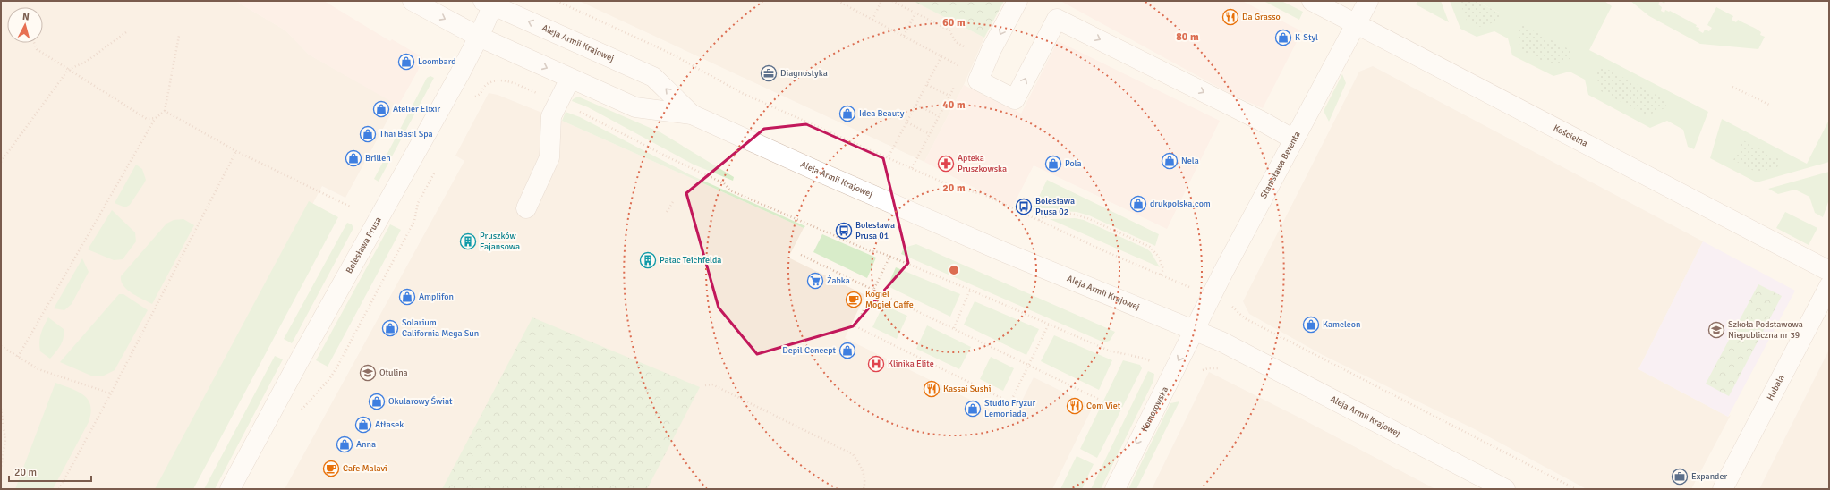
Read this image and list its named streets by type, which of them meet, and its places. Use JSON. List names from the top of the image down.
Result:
{
  "streets": {
    "street": [
      "Aleja Armii Krajowej",
      "Kościelna",
      "Stanisława Berenta",
      "Bolesława Prusa",
      "Hubala",
      "Komorowska"
    ]
  },
  "crossings": [
    ["Aleja Armii Krajowej", "Stanisława Berenta"],
    ["Aleja Armii Krajowej", "Bolesława Prusa"],
    ["Aleja Armii Krajowej", "Komorowska"],
    ["Kościelna", "Stanisława Berenta"],
    ["Stanisława Berenta", "Komorowska"]
  ],
  "one_way": ["Komorowska"],
  "places": {
    "restaurant": ["Da Grasso", "Kassai Sushi", "Com Viet"],
    "shop": [
      "K-Styl",
      "Loombard",
      "Atelier Elixir",
      "Idea Beauty",
      "Thai Basil Spa",
      "Brillen",
      "Nela",
      "Pola",
      "drukpolska.com",
      "Amplifon",
      "Kameleon",
      "Solarium California Mega Sun",
      "Depil Concept",
      "Okularowy Świat",
      "Studio Fryzur Lemoniada",
      "Atłasek",
      "Anna"
    ],
    "office": ["Diagnostyka", "Expander"],
    "pharmacy": ["Apteka Pruszkowska"],
    "bus stop": ["Bolesława Prusa 02", "Bolesława Prusa 01"],
    "building": ["Pruszków Fajansowa", "Pałac Teichfelda"],
    "supermarket": ["Żabka"],
    "cafe": ["Kogiel Mogiel Caffe", "Cafe Malavi"],
    "school or university": ["Szkoła Podstawowa Niepubliczna nr 39", "Otulina"],
    "hospital": ["Klinika Elite"]
  },
  "scale_bar": "20 m",
  "north": "top",
  "rings": [
    "60 m",
    "80 m",
    "40 m",
    "20 m"
  ]
}
